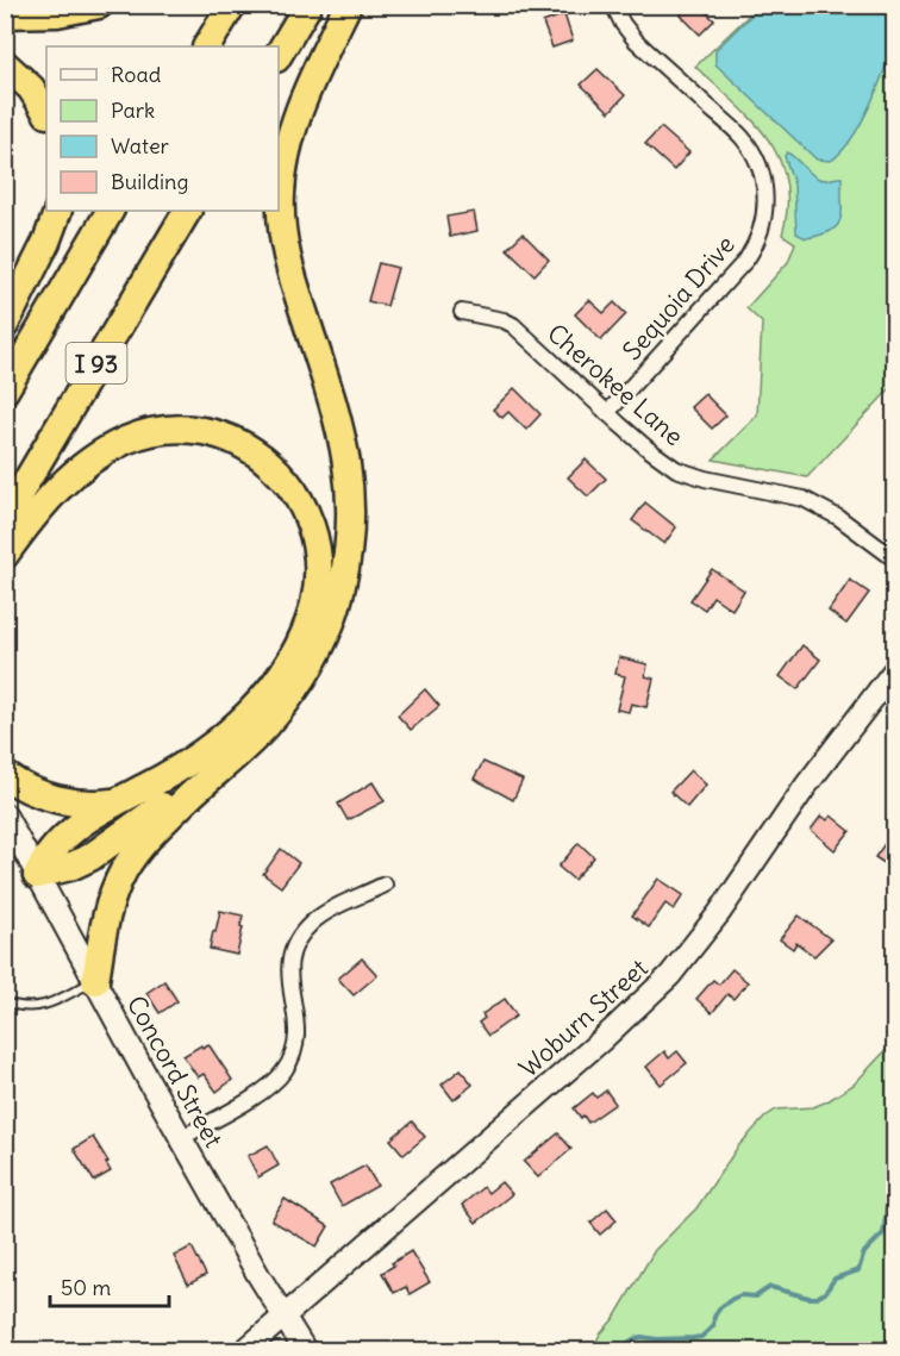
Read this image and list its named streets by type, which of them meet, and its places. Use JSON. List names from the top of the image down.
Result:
{
  "streets": {
    "highway": ["I 93"],
    "street": [
      "Sequoia Drive",
      "Cherokee Lane",
      "Woburn Street",
      "Concord Street"
    ]
  },
  "crossings": [
    ["Sequoia Drive", "Cherokee Lane"],
    ["Woburn Street", "Concord Street"]
  ],
  "legend": [
    "Road",
    "Park",
    "Water",
    "Building"
  ],
  "scale_bar": "50 m"
}
